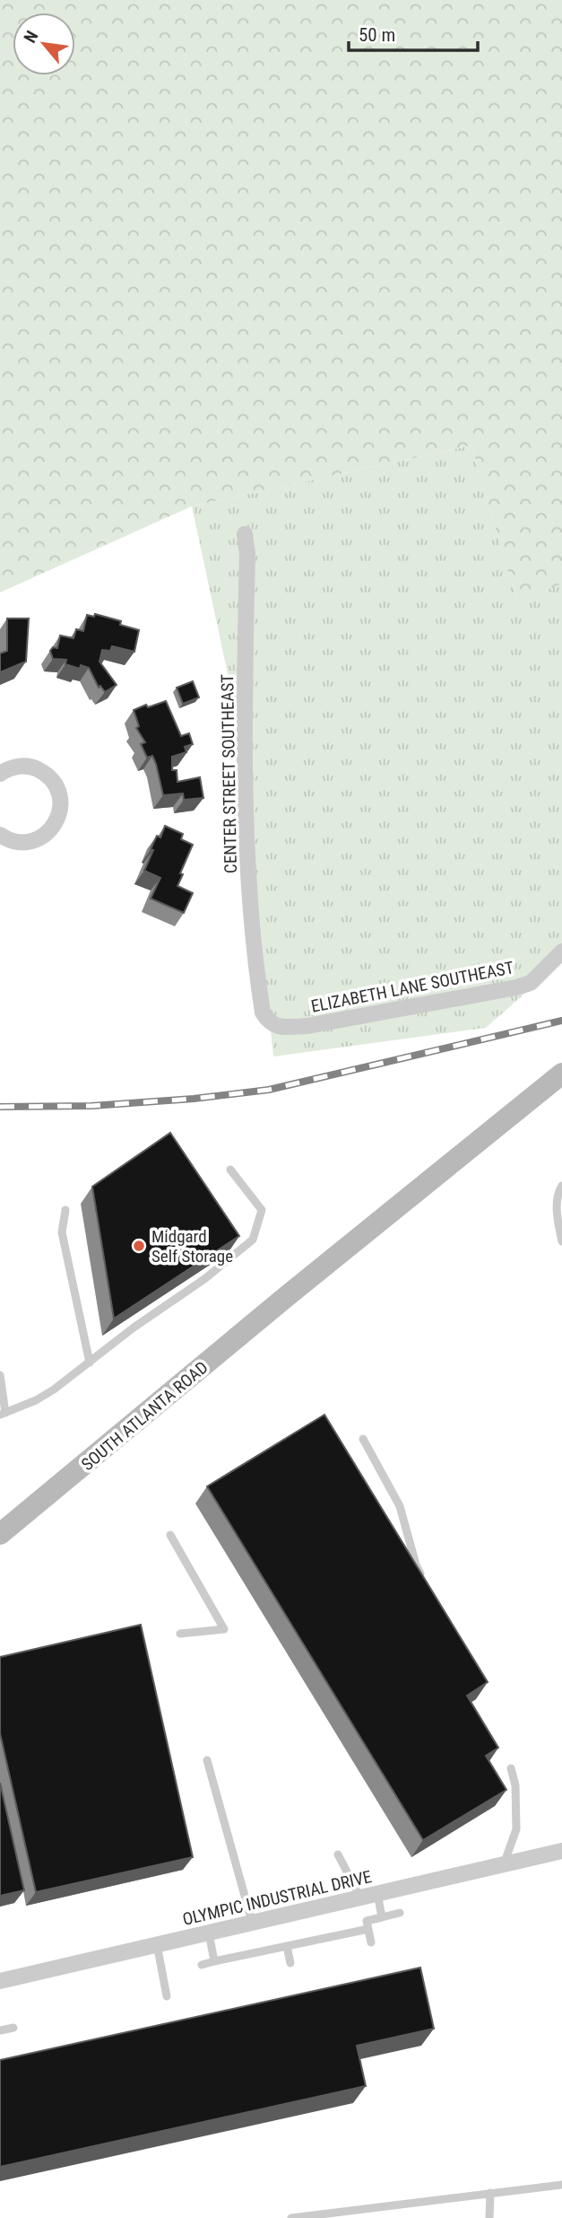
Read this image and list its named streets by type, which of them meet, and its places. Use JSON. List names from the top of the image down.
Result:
{
  "streets": {
    "main road": ["SOUTH ATLANTA ROAD"],
    "street": ["CENTER STREET SOUTHEAST", "ELIZABETH LANE SOUTHEAST", "OLYMPIC INDUSTRIAL DRIVE"]
  },
  "crossings": [
    ["CENTER STREET SOUTHEAST", "ELIZABETH LANE SOUTHEAST"]
  ],
  "places": ["Midgard Self Storage"],
  "scale_bar": "50 m",
  "north": "top left"
}
